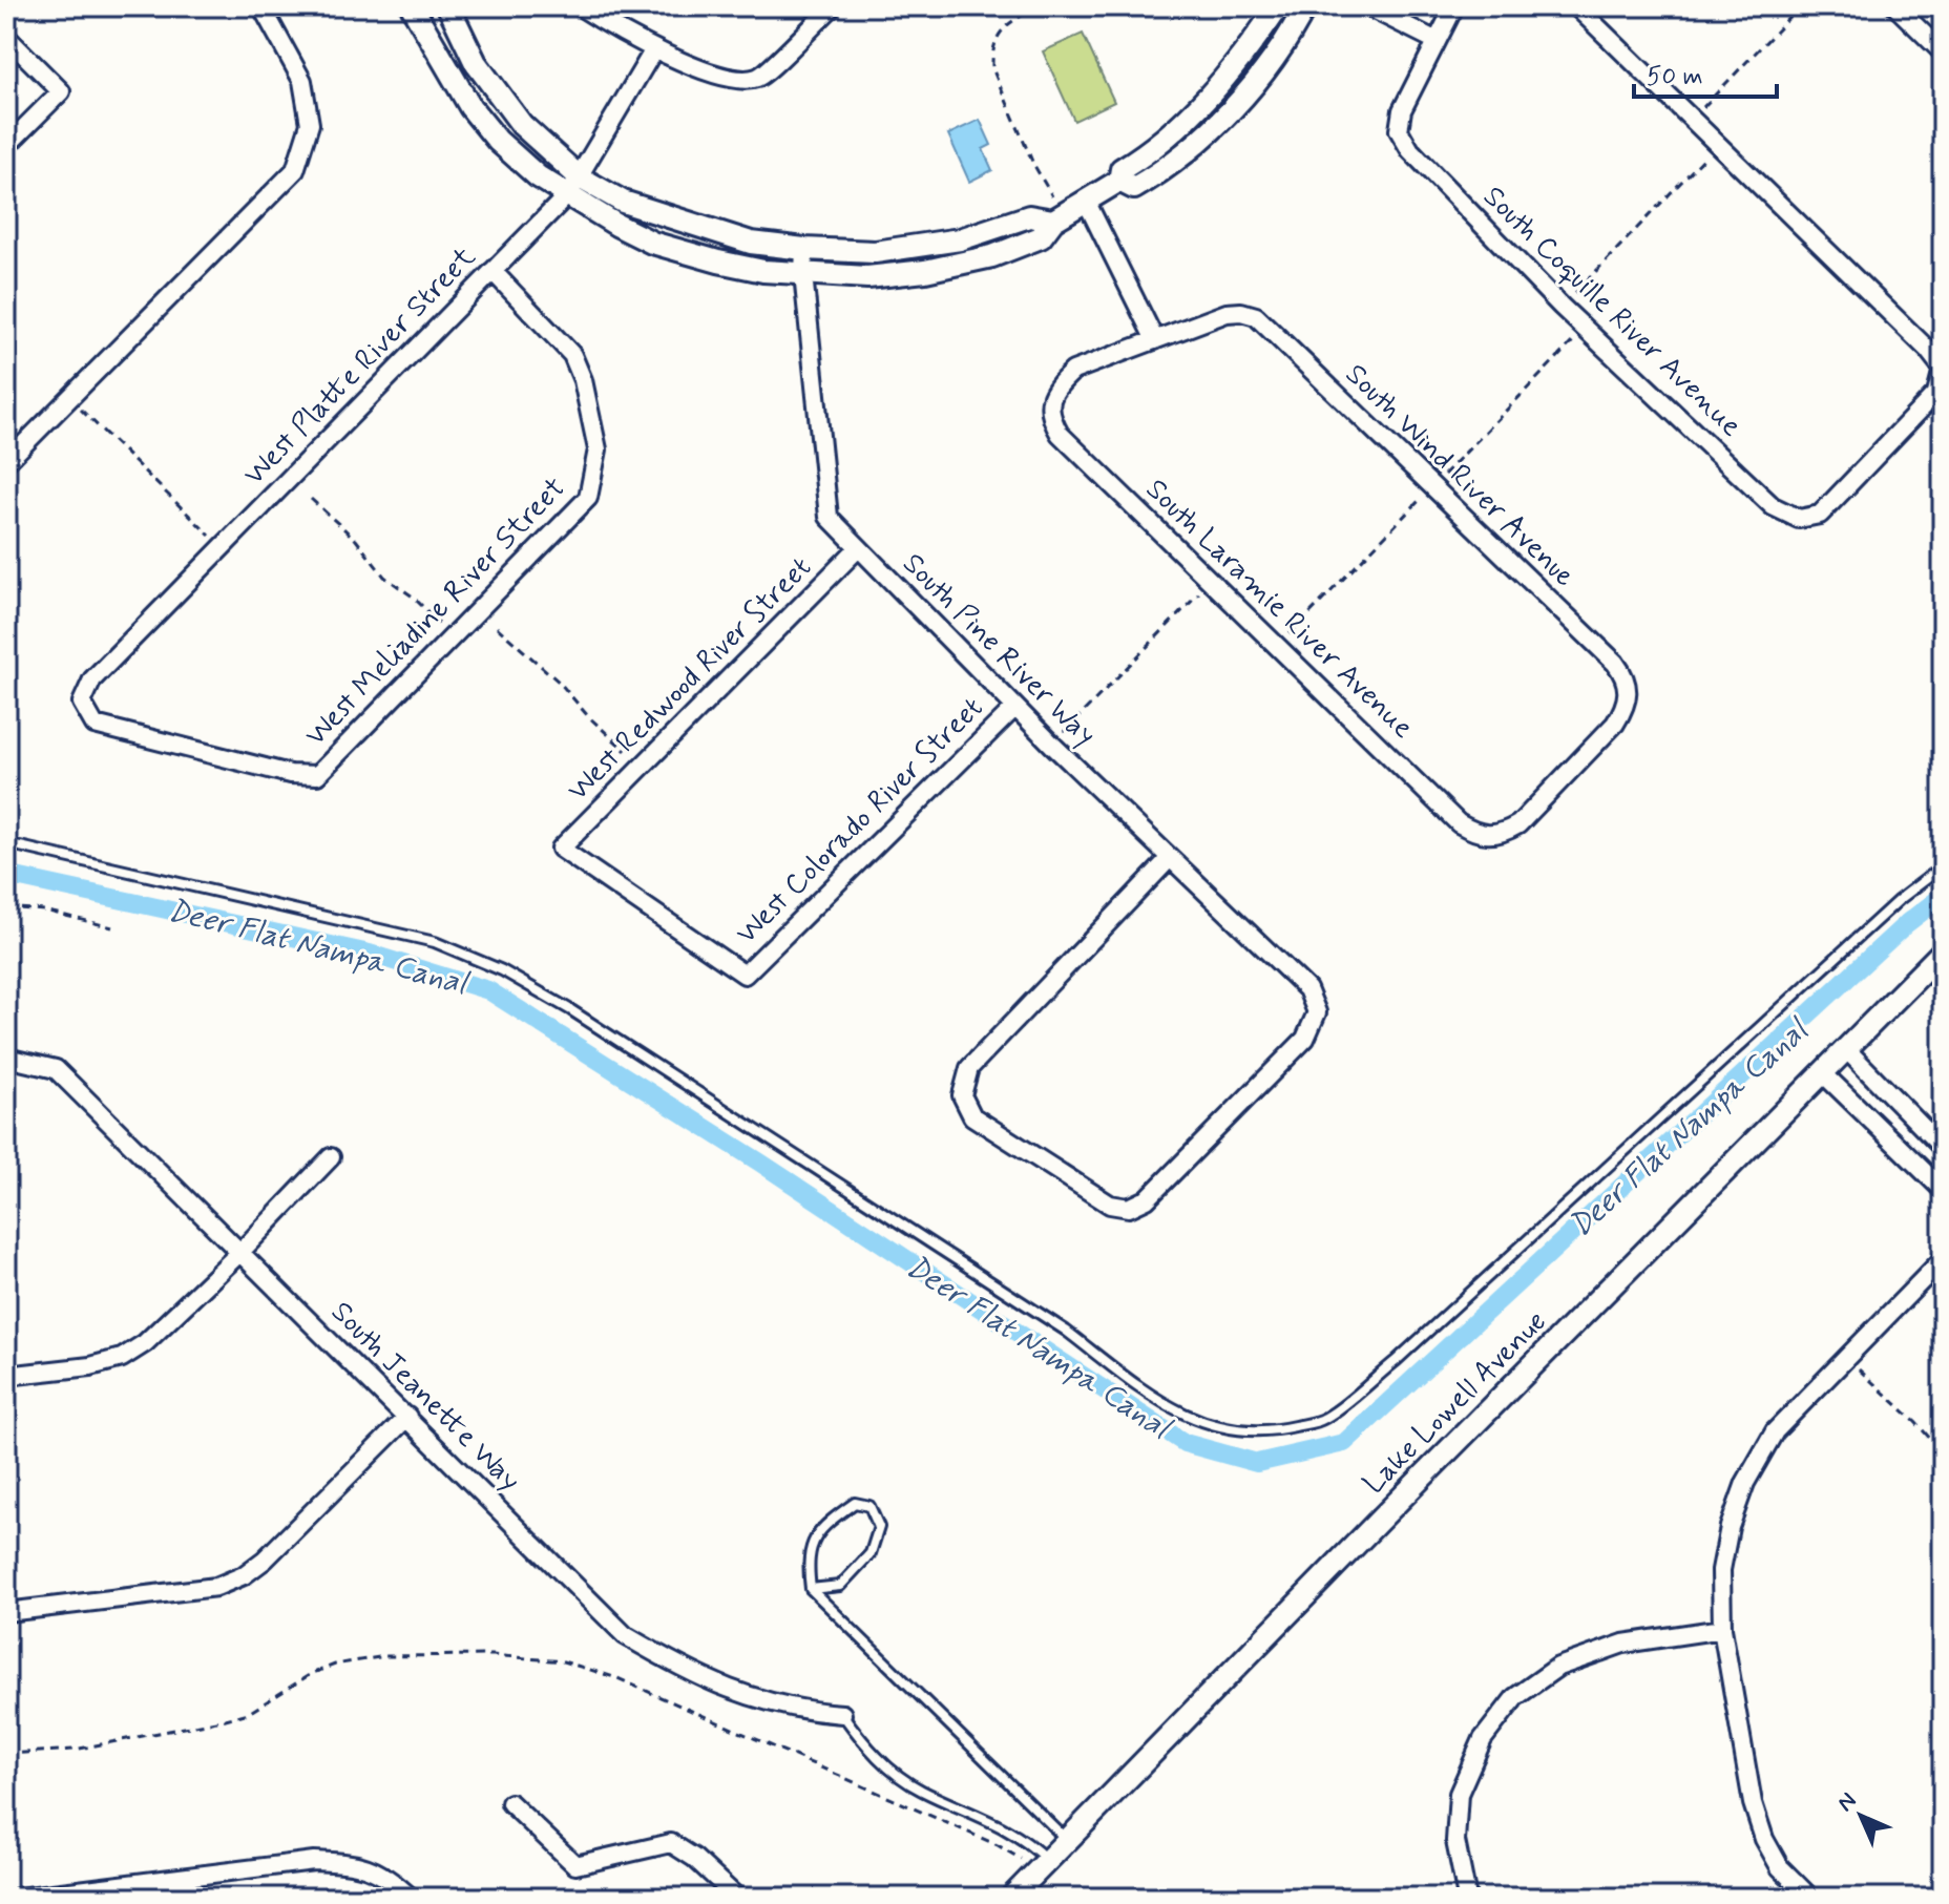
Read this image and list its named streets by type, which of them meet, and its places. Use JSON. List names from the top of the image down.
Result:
{
  "streets": {
    "street": [
      "South Coquille River Avenue",
      "West Platte River Street",
      "South Wind River Avenue",
      "South Laramie River Avenue",
      "West Meliadine River Street",
      "South Pine River Way",
      "West Redwood River Street",
      "West Colorado River Street",
      "South Jeanette Way",
      "Lake Lowell Avenue"
    ]
  },
  "crossings": [
    ["West Platte River Street", "West Meliadine River Street"],
    ["South Wind River Avenue", "South Laramie River Avenue"],
    ["South Pine River Way", "West Redwood River Street"],
    ["South Pine River Way", "West Colorado River Street"],
    ["West Redwood River Street", "West Colorado River Street"]
  ],
  "water": ["Deer Flat Nampa Canal"],
  "scale_bar": "50 m",
  "north": "top left"
}
